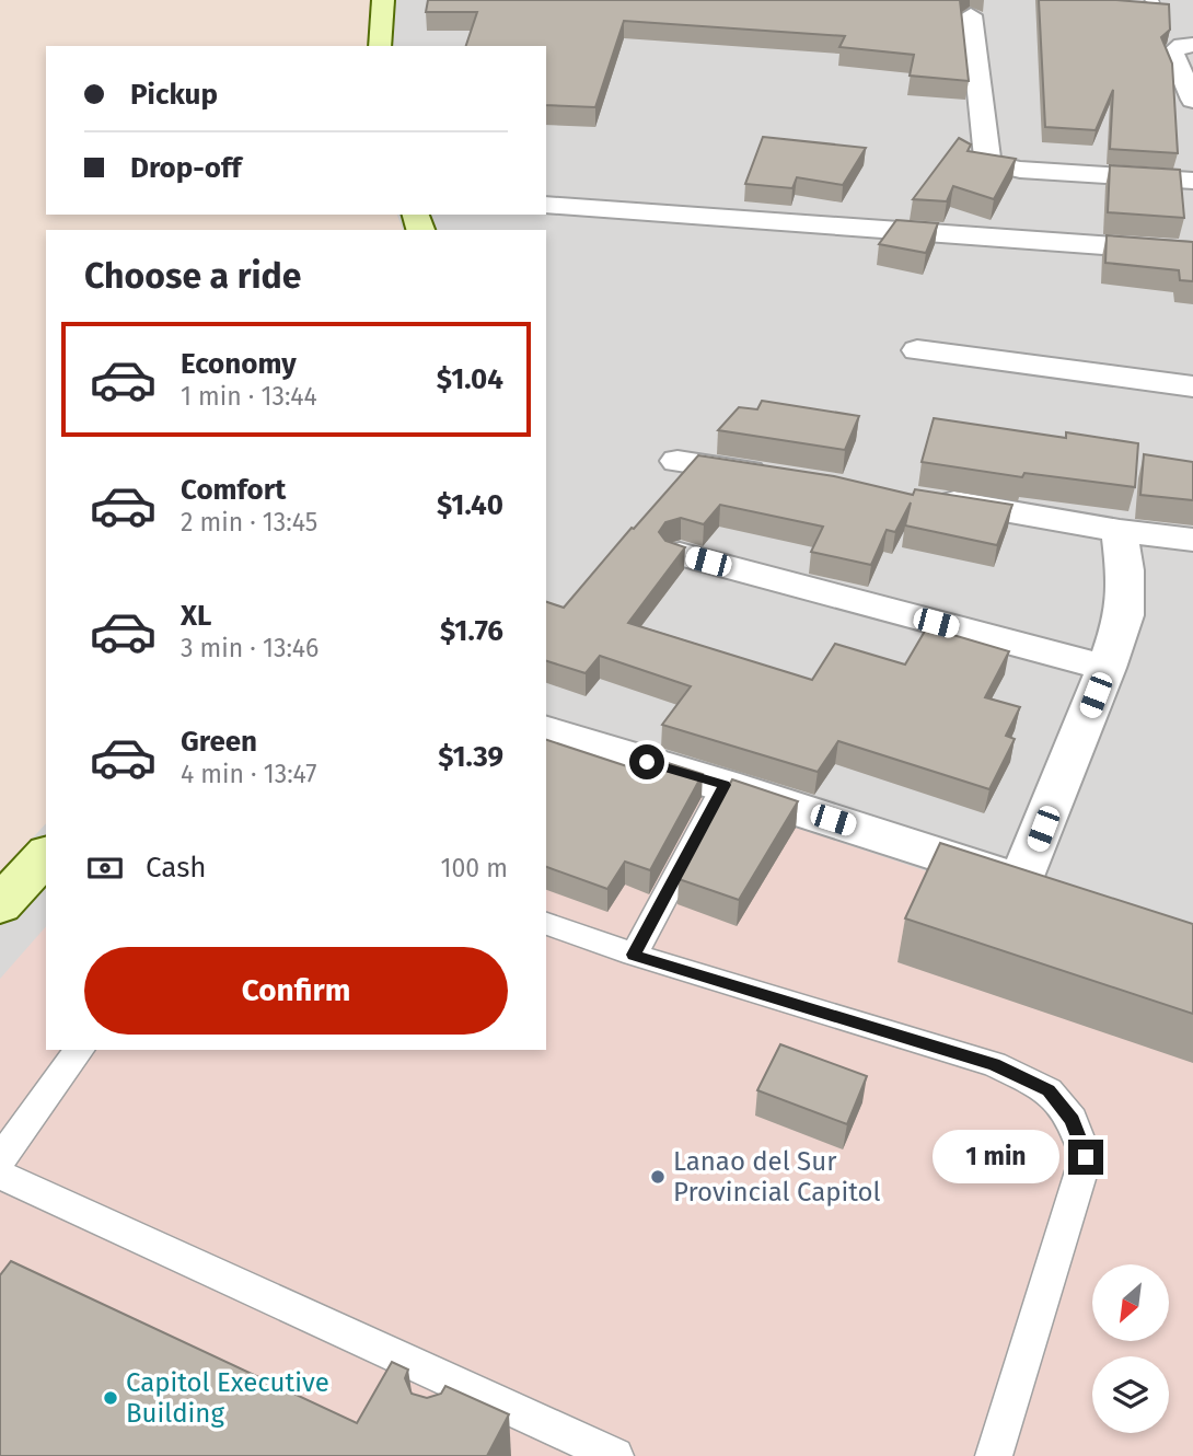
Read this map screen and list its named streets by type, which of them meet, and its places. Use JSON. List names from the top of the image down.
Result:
{
  "places": ["Lanao del Sur Provincial Capitol", "Capitol Executive Building"],
  "north": "bottom left",
  "page": {
    "banner": ["Pickup", "Drop-off"],
    "heading": "Choose a ride",
    "list": [
      {
        "name": "Economy",
        "note": "1 min · 13:44",
        "value": "$1.04"
      },
      {
        "name": "Comfort",
        "note": "2 min · 13:45",
        "value": "$1.40"
      },
      {
        "name": "XL",
        "note": "3 min · 13:46",
        "value": "$1.76"
      },
      {
        "name": "Green",
        "note": "4 min · 13:47",
        "value": "$1.39"
      }
    ],
    "pay": ["Cash", "100 m"],
    "buttons": "Confirm",
    "bubble": "1 min"
  }
}
